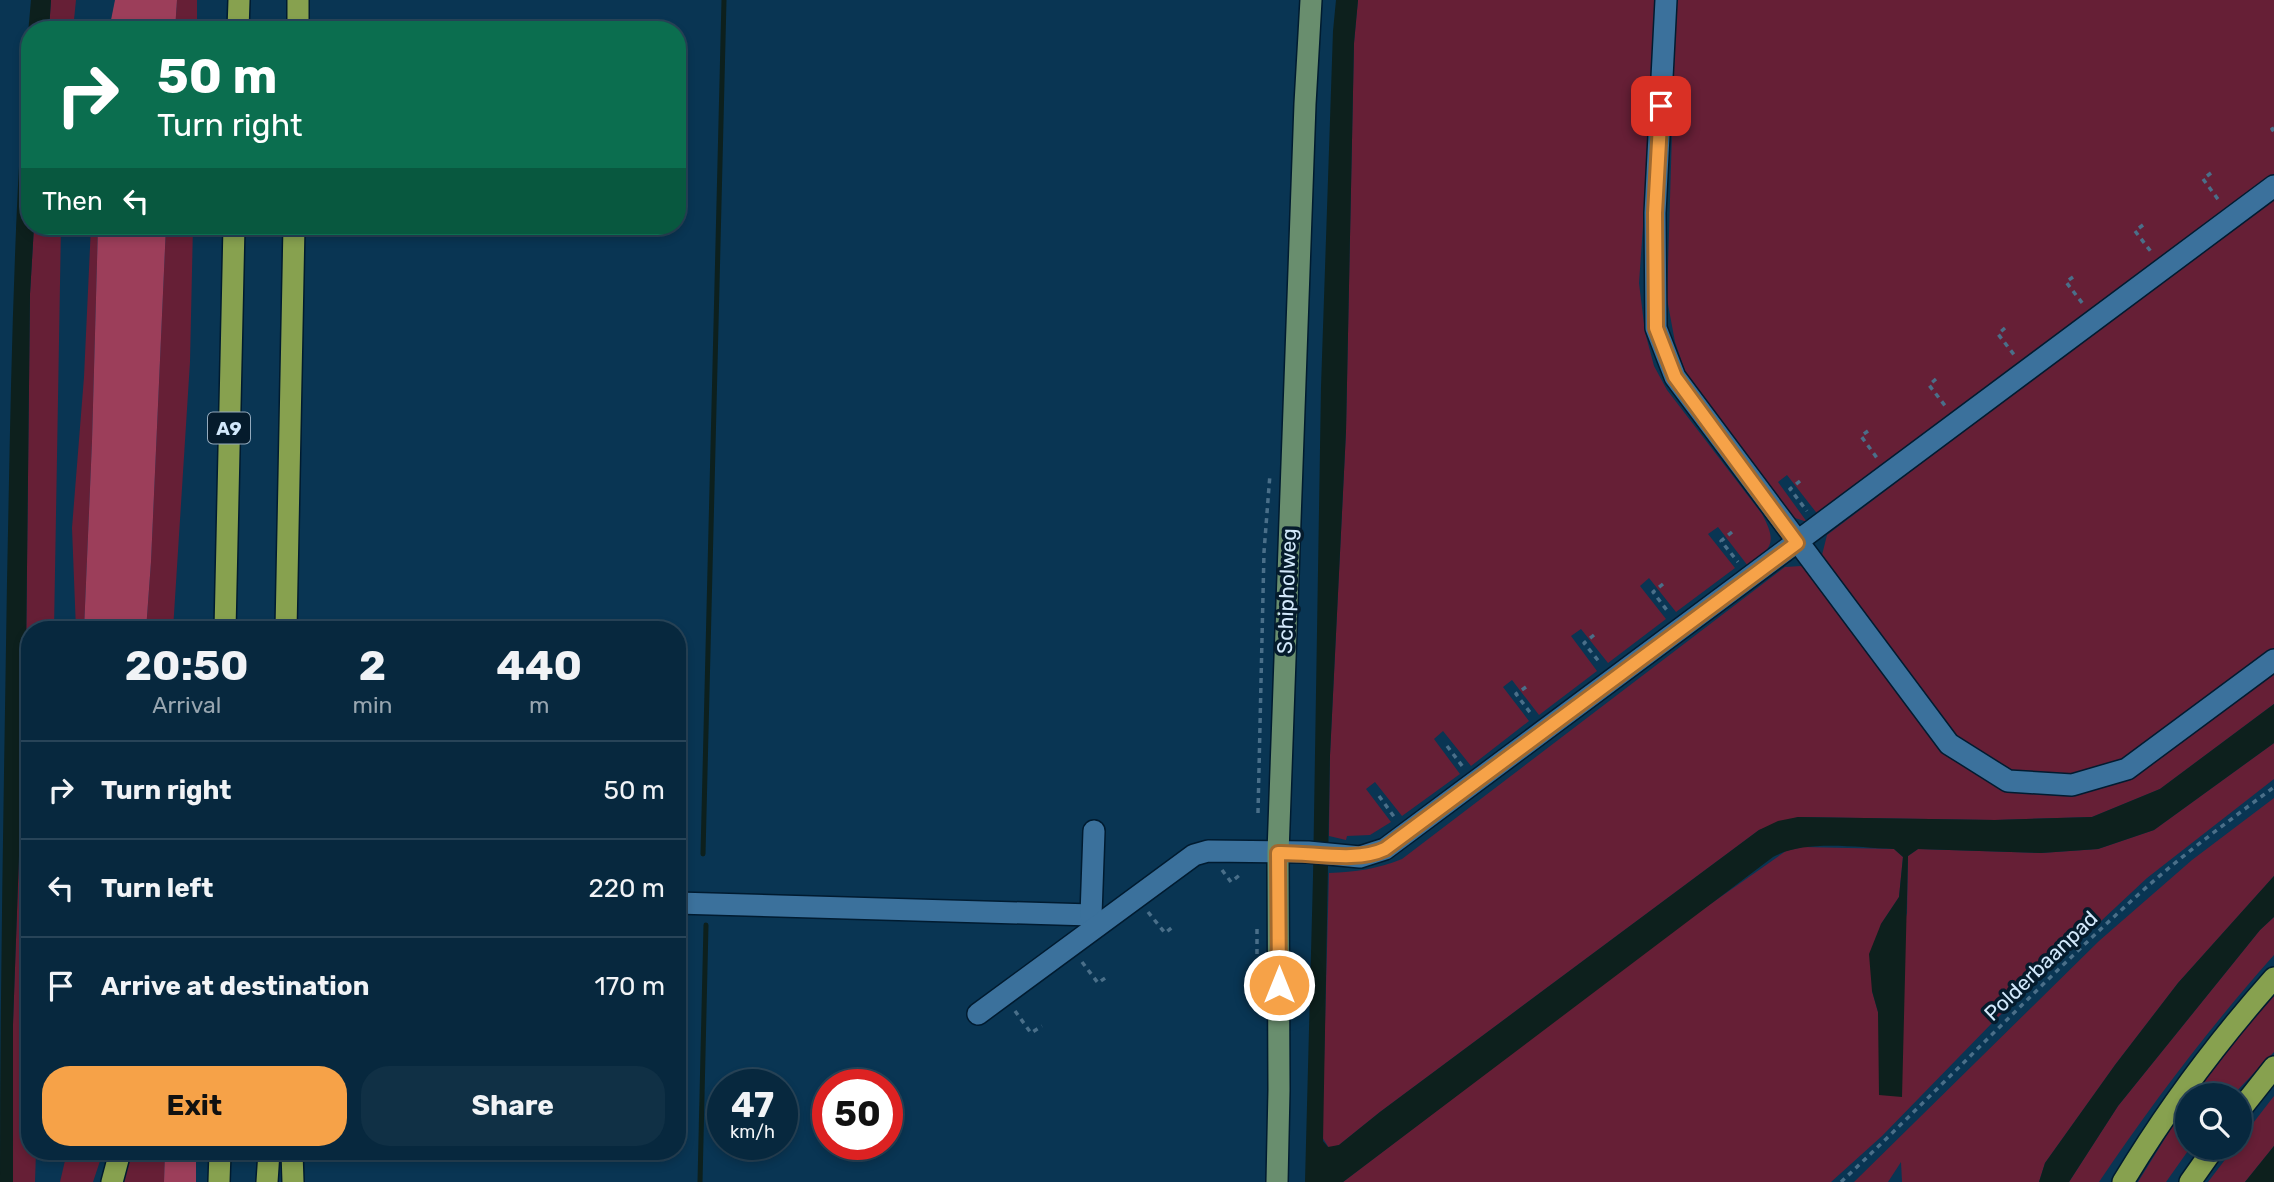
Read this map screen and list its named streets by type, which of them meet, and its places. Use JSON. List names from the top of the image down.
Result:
{
  "streets": {
    "highway": ["A9"],
    "main road": ["Schipholweg"],
    "path": ["Polderbaanpad"]
  },
  "page": {
    "turn": ["50 m", "Turn right"],
    "then": "Then",
    "eta": [
      "20:50",
      "Arrival",
      "2",
      "min",
      "440",
      "m"
    ],
    "list": [
      {
        "name": "Turn right",
        "value": "50 m"
      },
      {
        "name": "Turn left",
        "value": "220 m"
      },
      {
        "name": "Arrive at destination",
        "value": "170 m"
      }
    ],
    "buttons": ["Exit", "Share"],
    "speed": "47 km/h",
    "limit": "50"
  }
}
